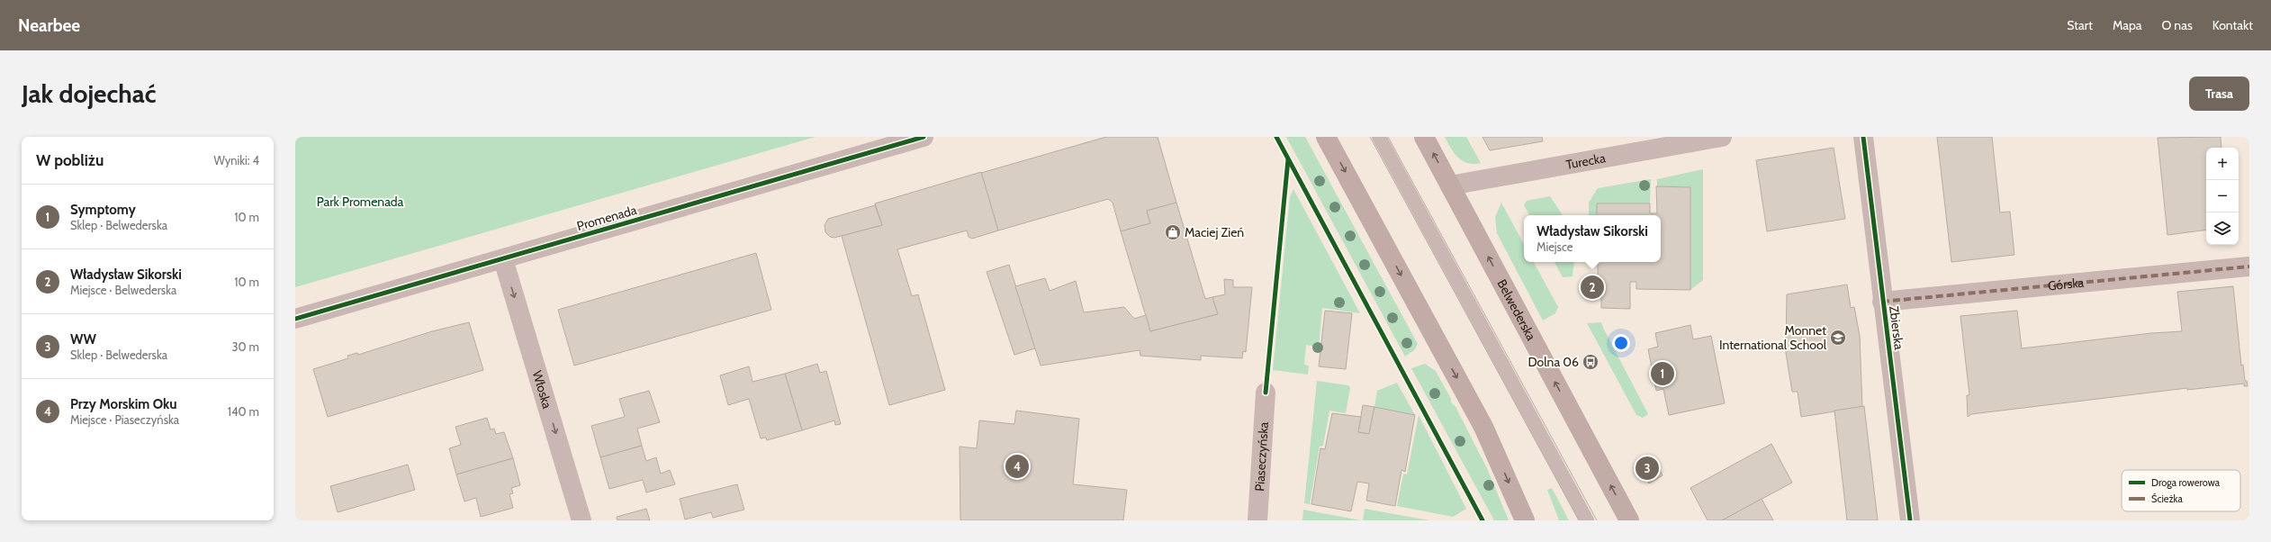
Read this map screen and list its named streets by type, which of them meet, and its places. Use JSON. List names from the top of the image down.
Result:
{
  "streets": {
    "main road": ["Belwederska"],
    "street": [
      "Turecka",
      "Promenada",
      "Górska",
      "Zbierska",
      "Włoska",
      "Piaseczyńska"
    ]
  },
  "crossings": [
    ["Turecka", "Belwederska"],
    ["Promenada", "Włoska"],
    ["Górska", "Zbierska"]
  ],
  "one_way": ["Włoska"],
  "parks": ["Park Promenada"],
  "places": {
    "shop": ["Maciej Zień"],
    "school or university": ["Monnet International School"],
    "bus stop": ["Dolna 06"]
  },
  "legend": ["Droga rowerowa", "Ścieżka"],
  "page": {
    "header": "Nearbee",
    "nav": [
      "Start",
      "Mapa",
      "O nas",
      "Kontakt"
    ],
    "buttons": "Trasa",
    "title": "Jak dojechać",
    "heading": ["W pobliżu", "Wyniki: 4"],
    "map_buttons": ["+", "−"],
    "list": [
      {
        "mark": "1",
        "name": "Symptomy",
        "note": "Sklep · Belwederska",
        "value": "10 m"
      },
      {
        "mark": "2",
        "name": "Władysław Sikorski",
        "note": "Miejsce · Belwederska",
        "value": "10 m"
      },
      {
        "mark": "3",
        "name": "WW",
        "note": "Sklep · Belwederska",
        "value": "30 m"
      },
      {
        "mark": "4",
        "name": "Przy Morskim Oku",
        "note": "Miejsce · Piaseczyńska",
        "value": "140 m"
      }
    ],
    "popup": ["Władysław Sikorski", "Miejsce"],
    "pins": [
      "2",
      "1",
      "4",
      "3"
    ]
  }
}
